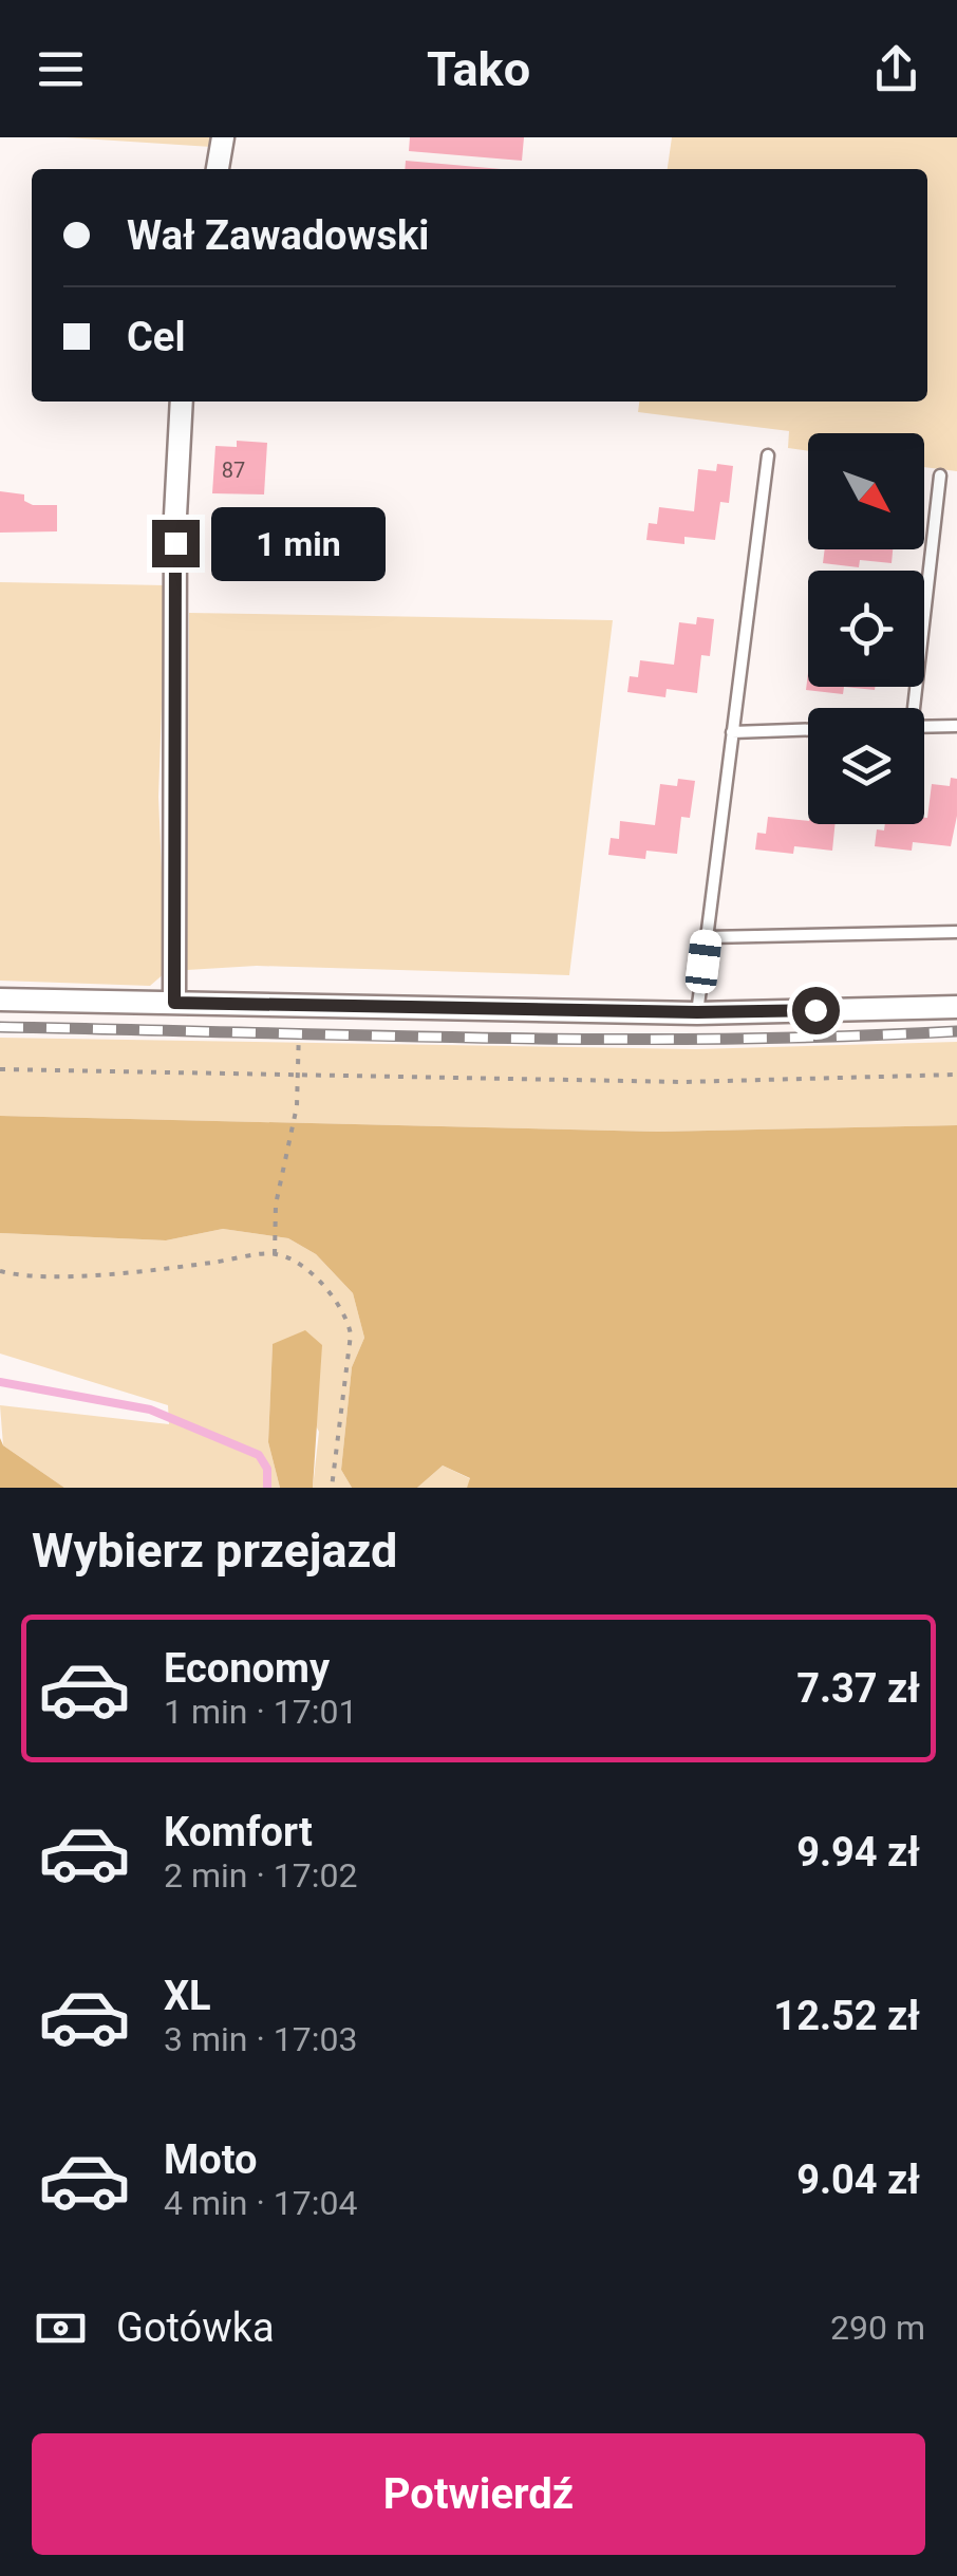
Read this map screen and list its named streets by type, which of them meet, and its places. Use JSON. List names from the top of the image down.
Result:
{
  "house_numbers": ["87"],
  "north": "bottom right",
  "page": {
    "header": "Tako",
    "banner": ["Wał Zawadowski", "Cel"],
    "bubble": "1 min",
    "heading": "Wybierz przejazd",
    "list": [
      {
        "name": "Economy",
        "note": "1 min · 17:01",
        "value": "7.37 zł"
      },
      {
        "name": "Komfort",
        "note": "2 min · 17:02",
        "value": "9.94 zł"
      },
      {
        "name": "XL",
        "note": "3 min · 17:03",
        "value": "12.52 zł"
      },
      {
        "name": "Moto",
        "note": "4 min · 17:04",
        "value": "9.04 zł"
      }
    ],
    "pay": ["Gotówka", "290 m"],
    "buttons": "Potwierdź"
  }
}
